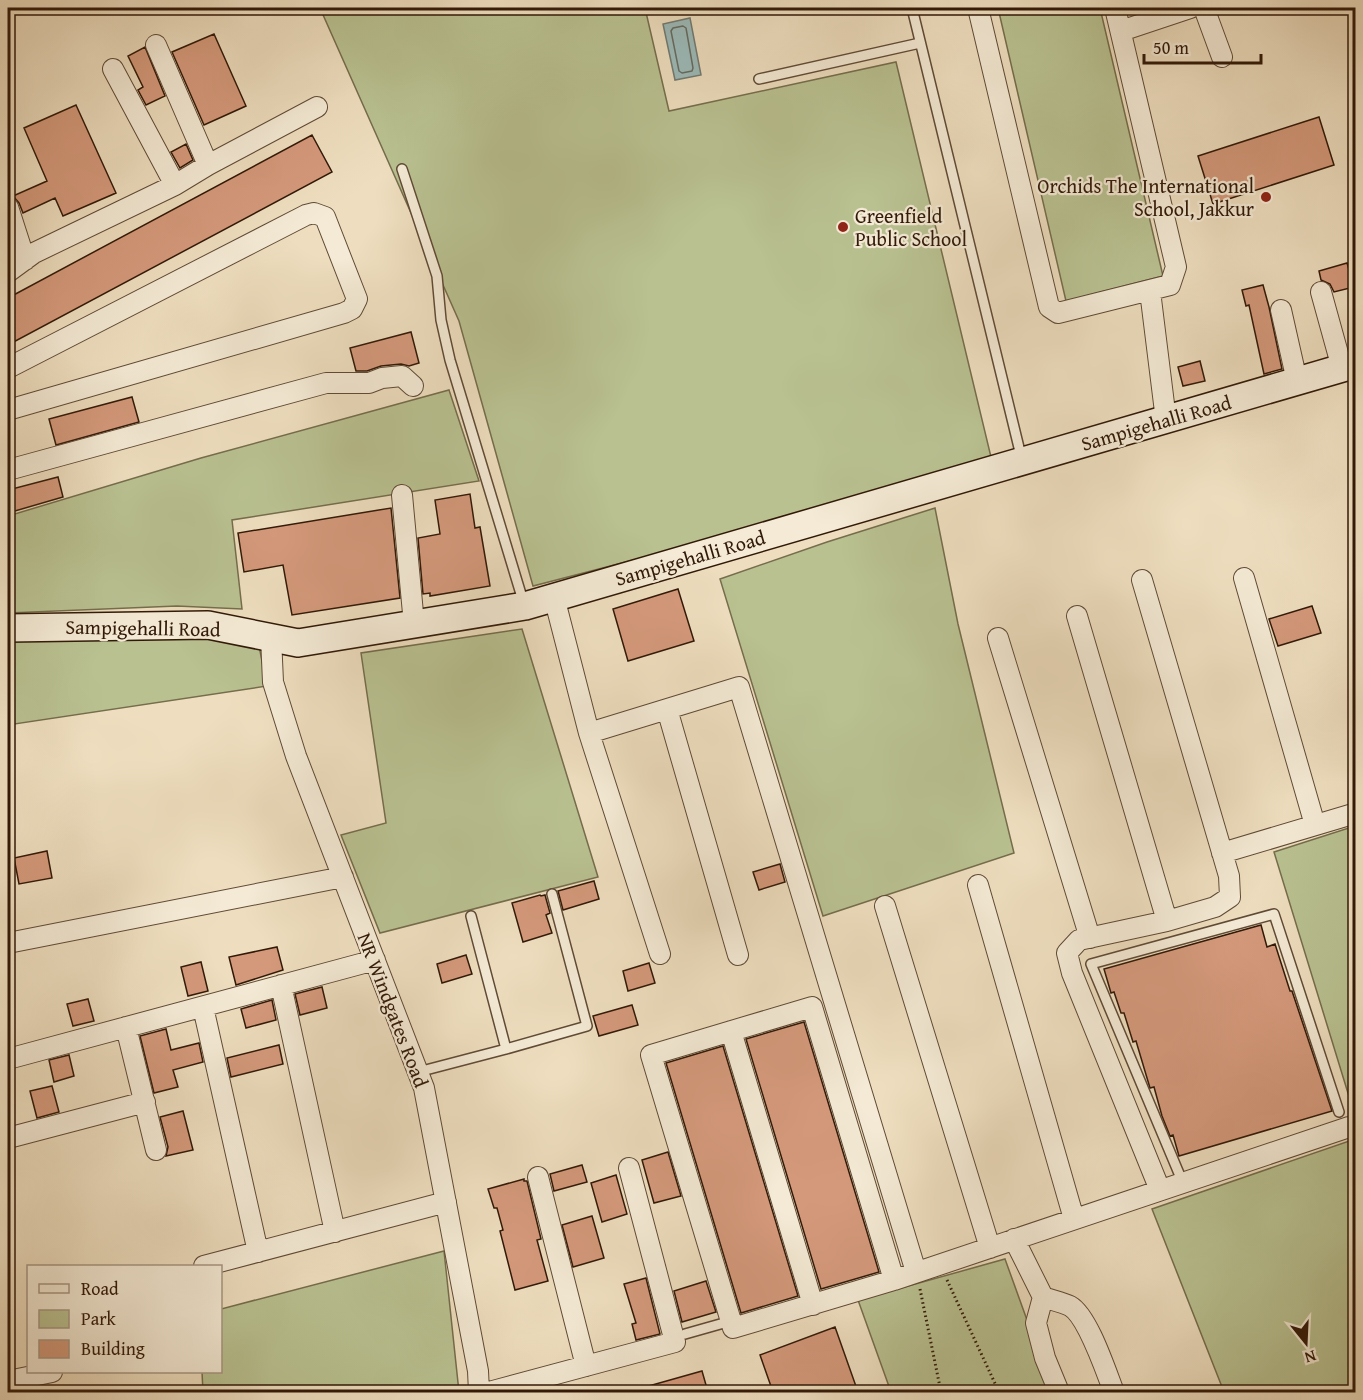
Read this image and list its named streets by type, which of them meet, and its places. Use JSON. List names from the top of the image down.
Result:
{
  "streets": {
    "street": ["Sampigehalli Road", "NR Windgates Road"]
  },
  "crossings": [
    ["Sampigehalli Road", "NR Windgates Road"]
  ],
  "places": ["Orchids The International School, Jakkur", "Greenfield Public School"],
  "legend": ["Road", "Park", "Building"],
  "scale_bar": "50 m",
  "north": "bottom"
}
